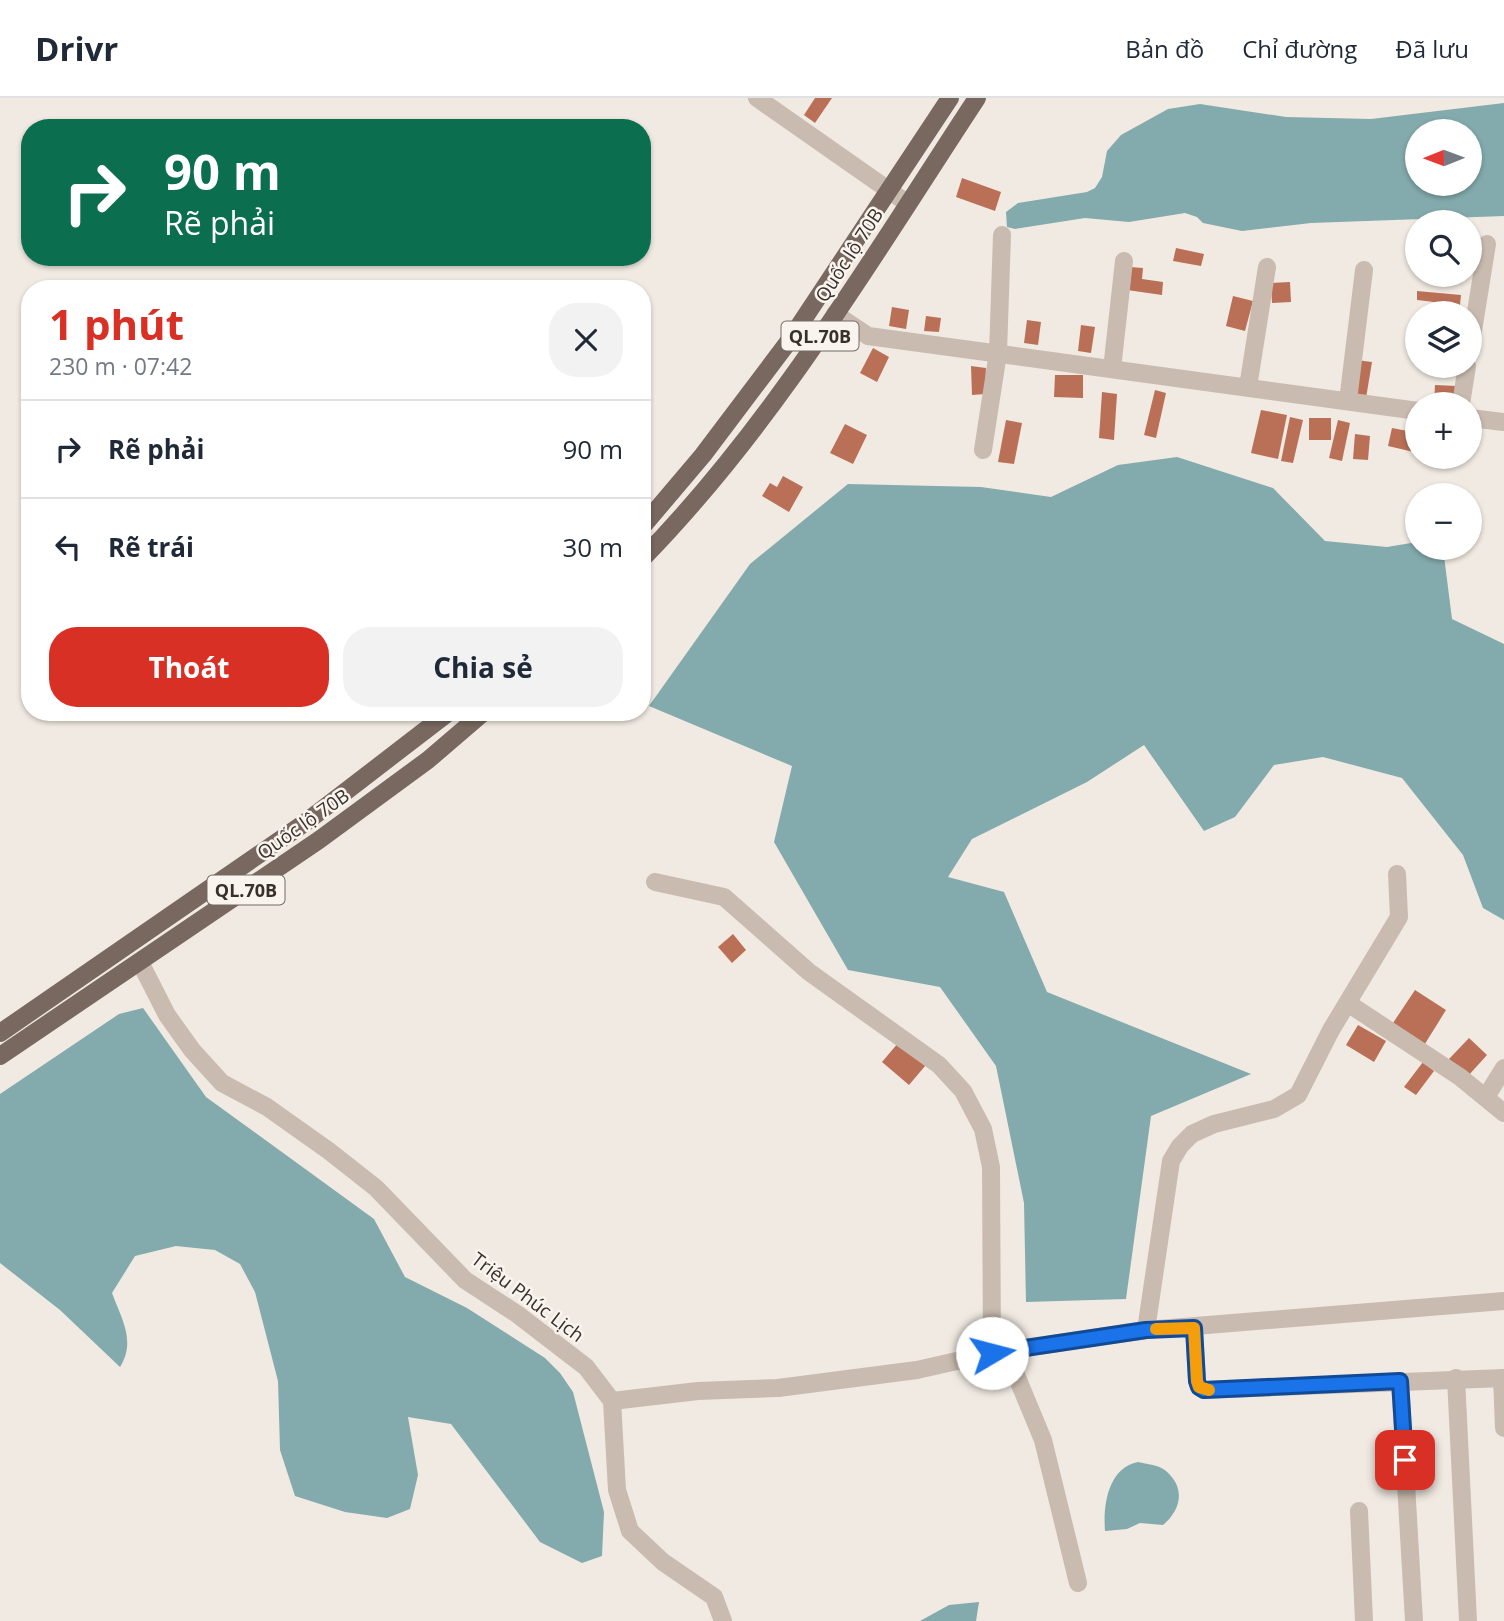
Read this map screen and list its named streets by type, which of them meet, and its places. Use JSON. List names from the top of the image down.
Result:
{
  "streets": {
    "main road": ["Quốc lộ 70B", "QL.70B"],
    "street": ["Triệu Phúc Lịch"]
  },
  "crossings": [
    ["Quốc lộ 70B", "Triệu Phúc Lịch"]
  ],
  "north": "left",
  "page": {
    "header": "Drivr",
    "nav": ["Bản đồ", "Chỉ đường", "Đã lưu"],
    "map_buttons": ["+", "−"],
    "turn": ["90 m", "Rẽ phải"],
    "heading": ["1 phút", "230 m · 07:42"],
    "list": [
      {
        "name": "Rẽ phải",
        "value": "90 m"
      },
      {
        "name": "Rẽ trái",
        "value": "30 m"
      }
    ],
    "buttons": ["Thoát", "Chia sẻ"]
  }
}
